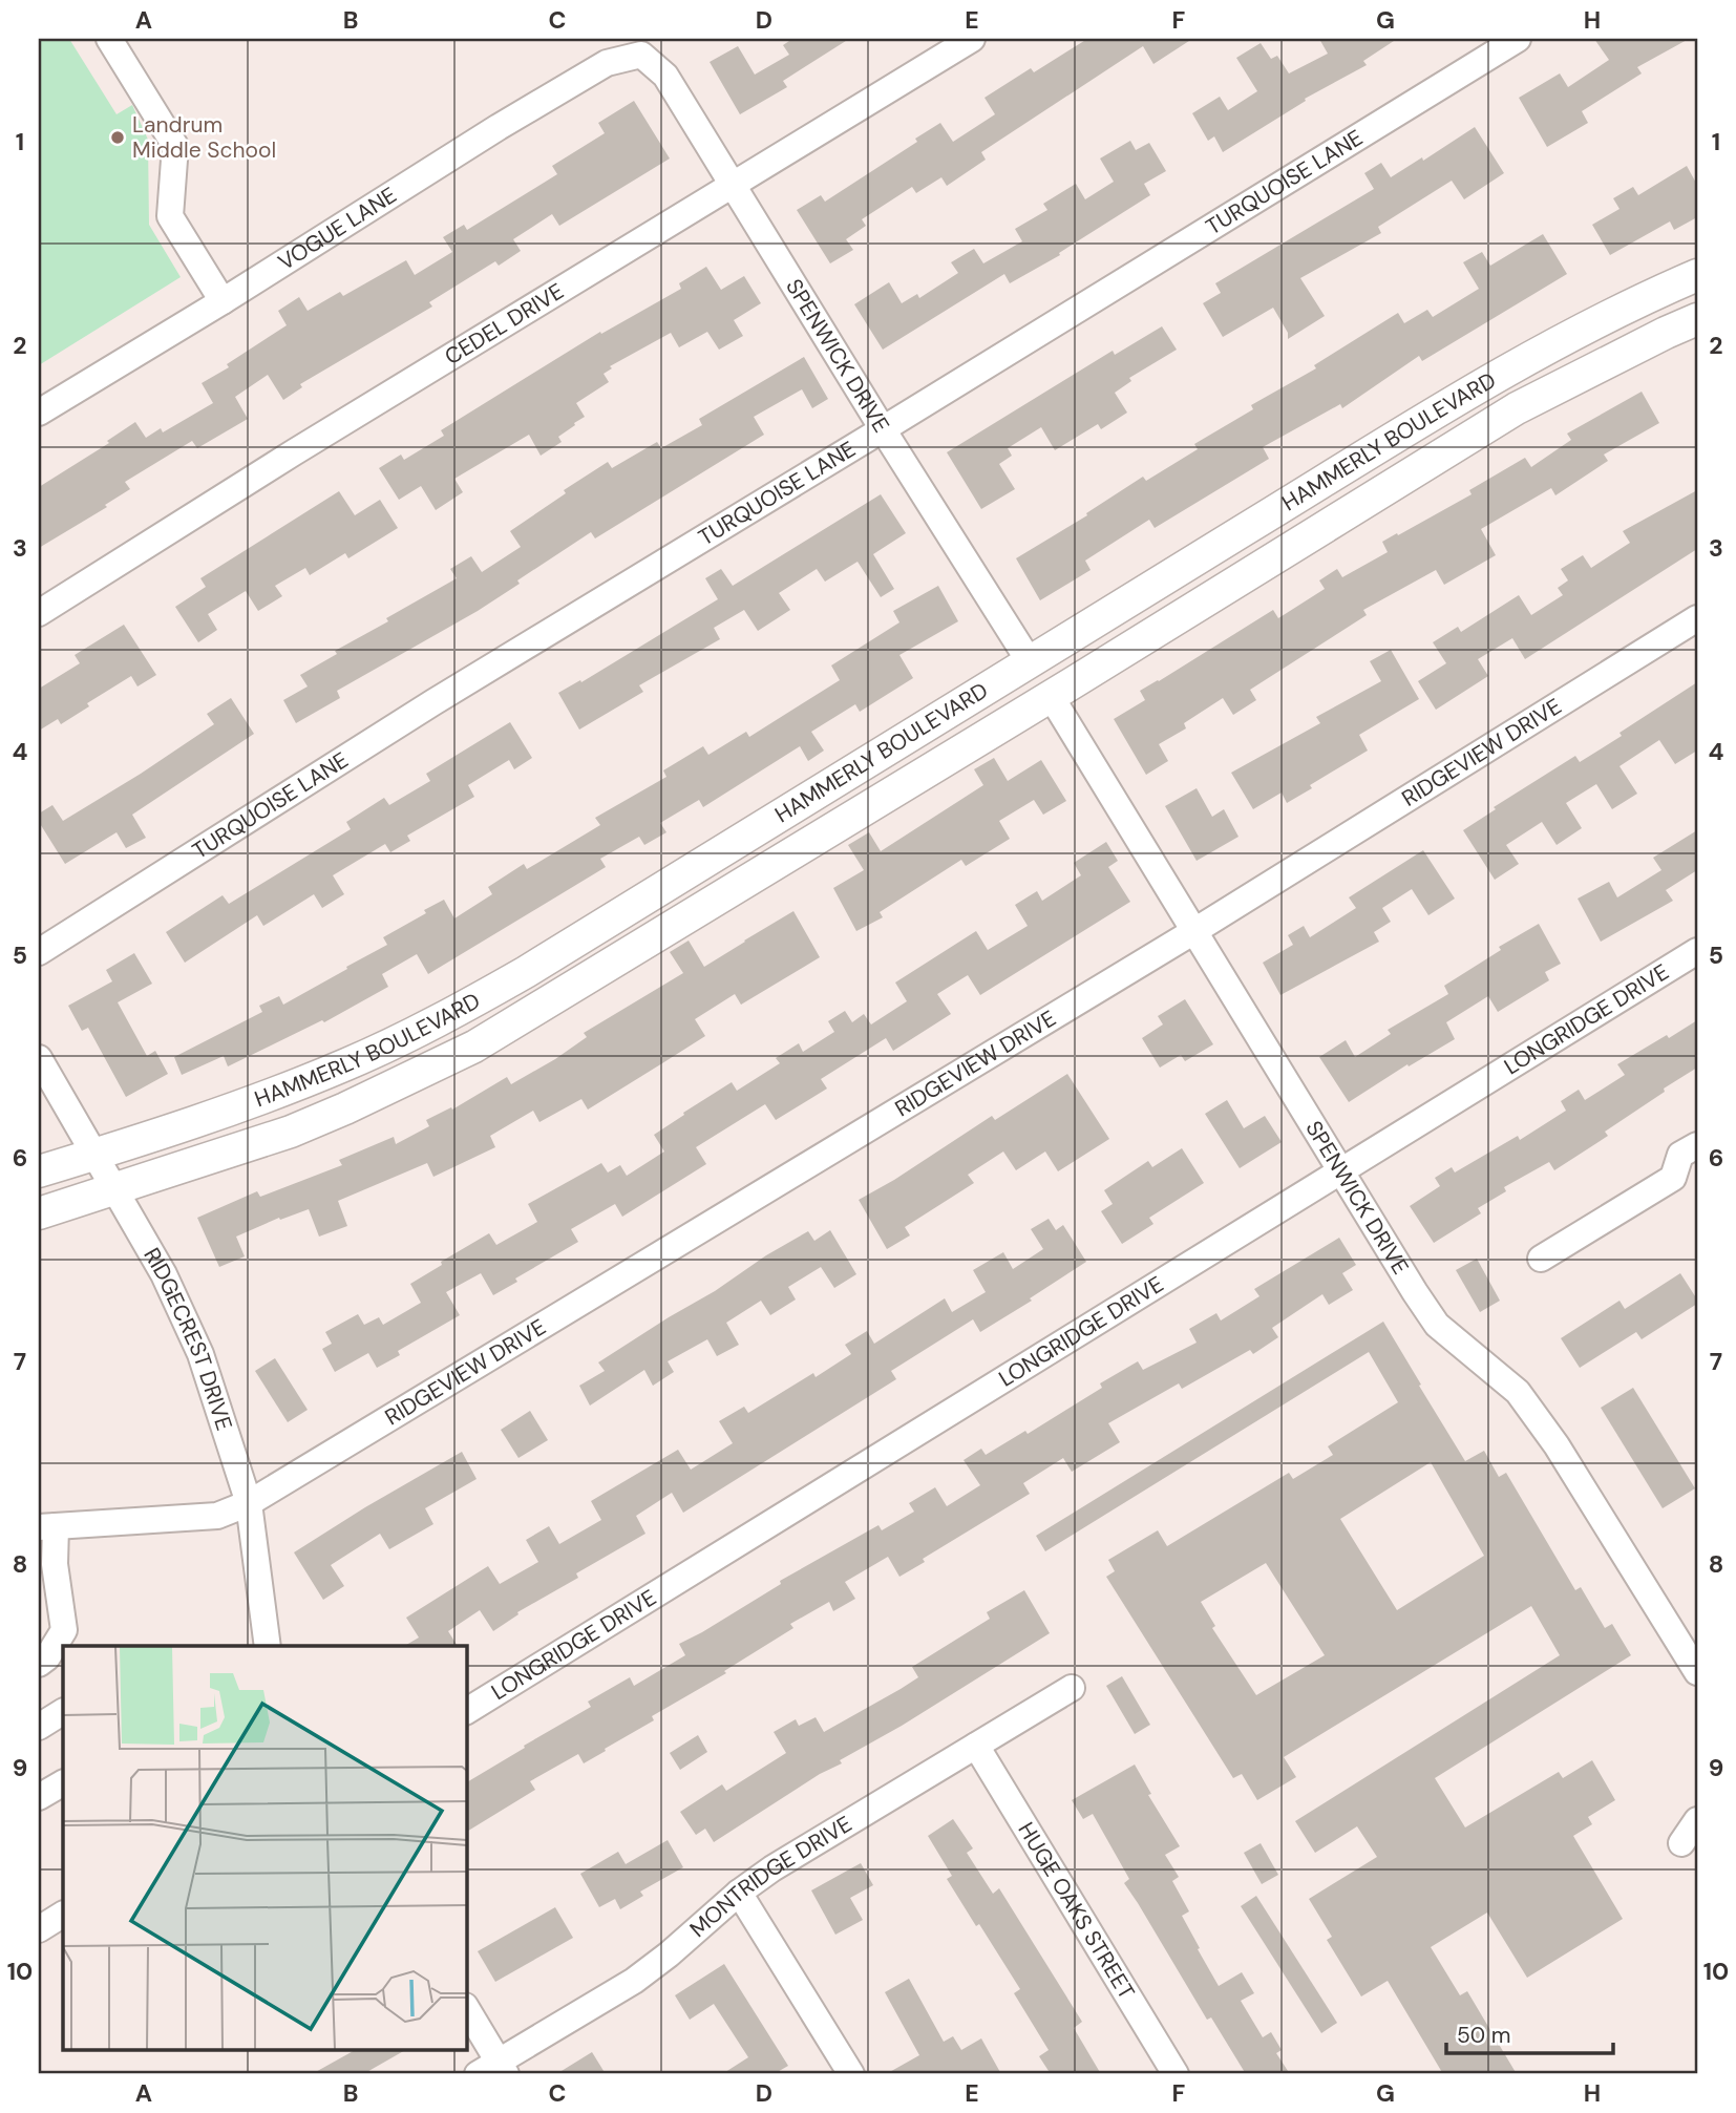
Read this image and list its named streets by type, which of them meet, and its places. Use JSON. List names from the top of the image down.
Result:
{
  "streets": {
    "main road": ["HAMMERLY BOULEVARD"],
    "street": [
      "TURQUOISE LANE",
      "VOGUE LANE",
      "CEDEL DRIVE",
      "SPENWICK DRIVE",
      "RIDGEVIEW DRIVE",
      "LONGRIDGE DRIVE",
      "RIDGECREST DRIVE",
      "MONTRIDGE DRIVE",
      "HUGE OAKS STREET"
    ]
  },
  "crossings": [
    ["TURQUOISE LANE", "SPENWICK DRIVE"],
    ["VOGUE LANE", "SPENWICK DRIVE"],
    ["CEDEL DRIVE", "SPENWICK DRIVE"],
    ["SPENWICK DRIVE", "HAMMERLY BOULEVARD"],
    ["SPENWICK DRIVE", "RIDGEVIEW DRIVE"],
    ["SPENWICK DRIVE", "LONGRIDGE DRIVE"],
    ["HAMMERLY BOULEVARD", "RIDGECREST DRIVE"],
    ["RIDGEVIEW DRIVE", "RIDGECREST DRIVE"],
    ["MONTRIDGE DRIVE", "HUGE OAKS STREET"]
  ],
  "places": ["Landrum Middle School"],
  "scale_bar": "50 m",
  "grid": {
    "columns": [
      "A",
      "B",
      "C",
      "D",
      "E",
      "F",
      "G",
      "H"
    ],
    "rows": [
      "1",
      "2",
      "3",
      "4",
      "5",
      "6",
      "7",
      "8",
      "9",
      "10"
    ]
  }
}
